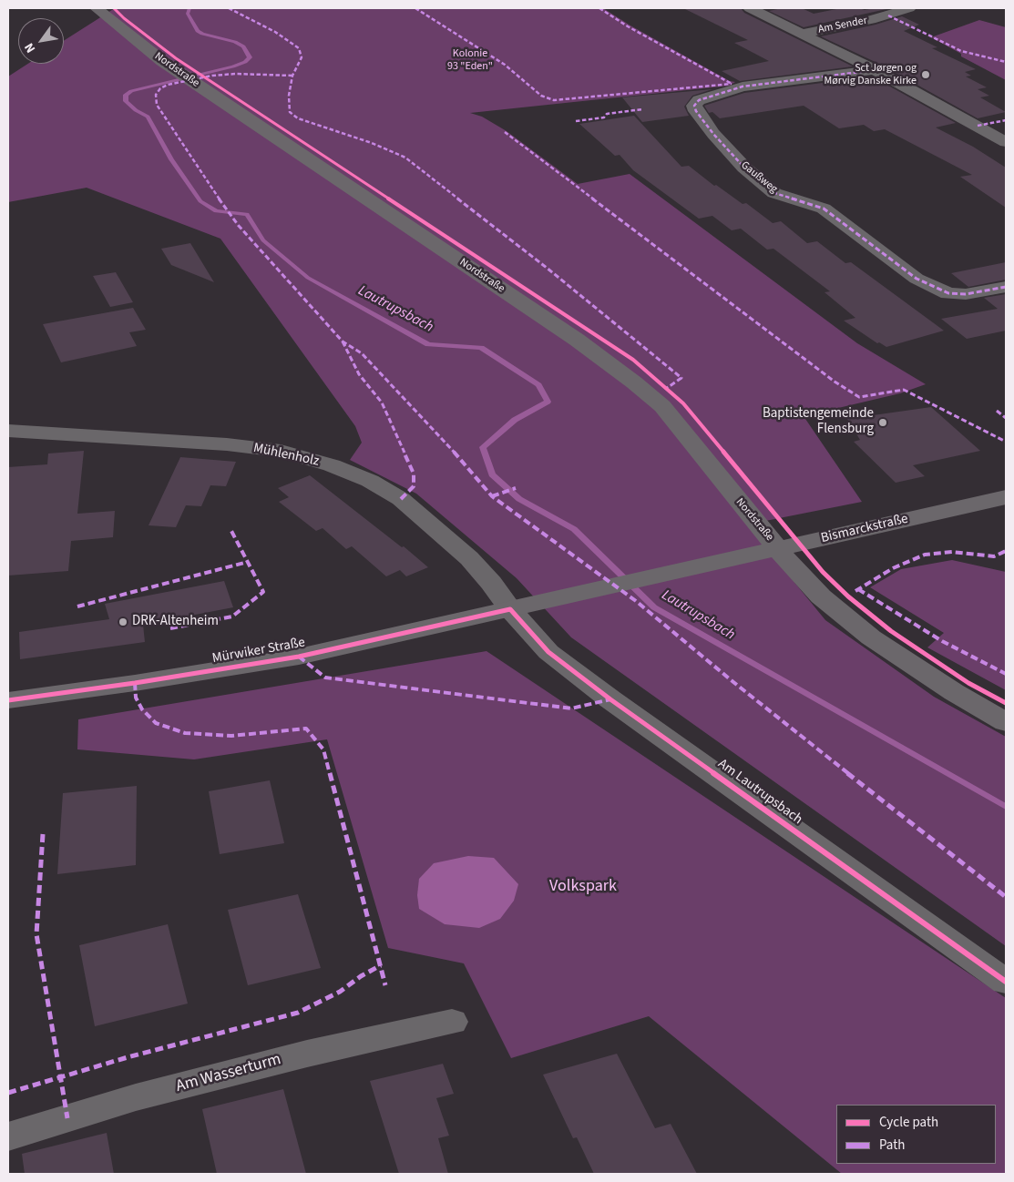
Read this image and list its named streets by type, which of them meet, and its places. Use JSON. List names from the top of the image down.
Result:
{
  "streets": {
    "main road": ["Nordstraße", "Bismarckstraße", "Mürwiker Straße"],
    "street": [
      "Am Sender",
      "Gaußweg",
      "Mühlenholz",
      "Am Lautrupsbach",
      "Am Wasserturm"
    ]
  },
  "crossings": [
    ["Mühlenholz", "Bismarckstraße"],
    ["Mühlenholz", "Mürwiker Straße"],
    ["Mühlenholz", "Am Lautrupsbach"],
    ["Bismarckstraße", "Mürwiker Straße"],
    ["Bismarckstraße", "Am Lautrupsbach"],
    ["Mürwiker Straße", "Am Lautrupsbach"]
  ],
  "water": ["Lautrupsbach"],
  "parks": ["Kolonie 93 \"Eden\"", "Volkspark"],
  "places": ["Sct Jørgen og Mørvig Danske Kirke", "Baptistengemeinde Flensburg", "DRK-Altenheim"],
  "legend": ["Cycle path", "Path"],
  "north": "bottom left"
}
